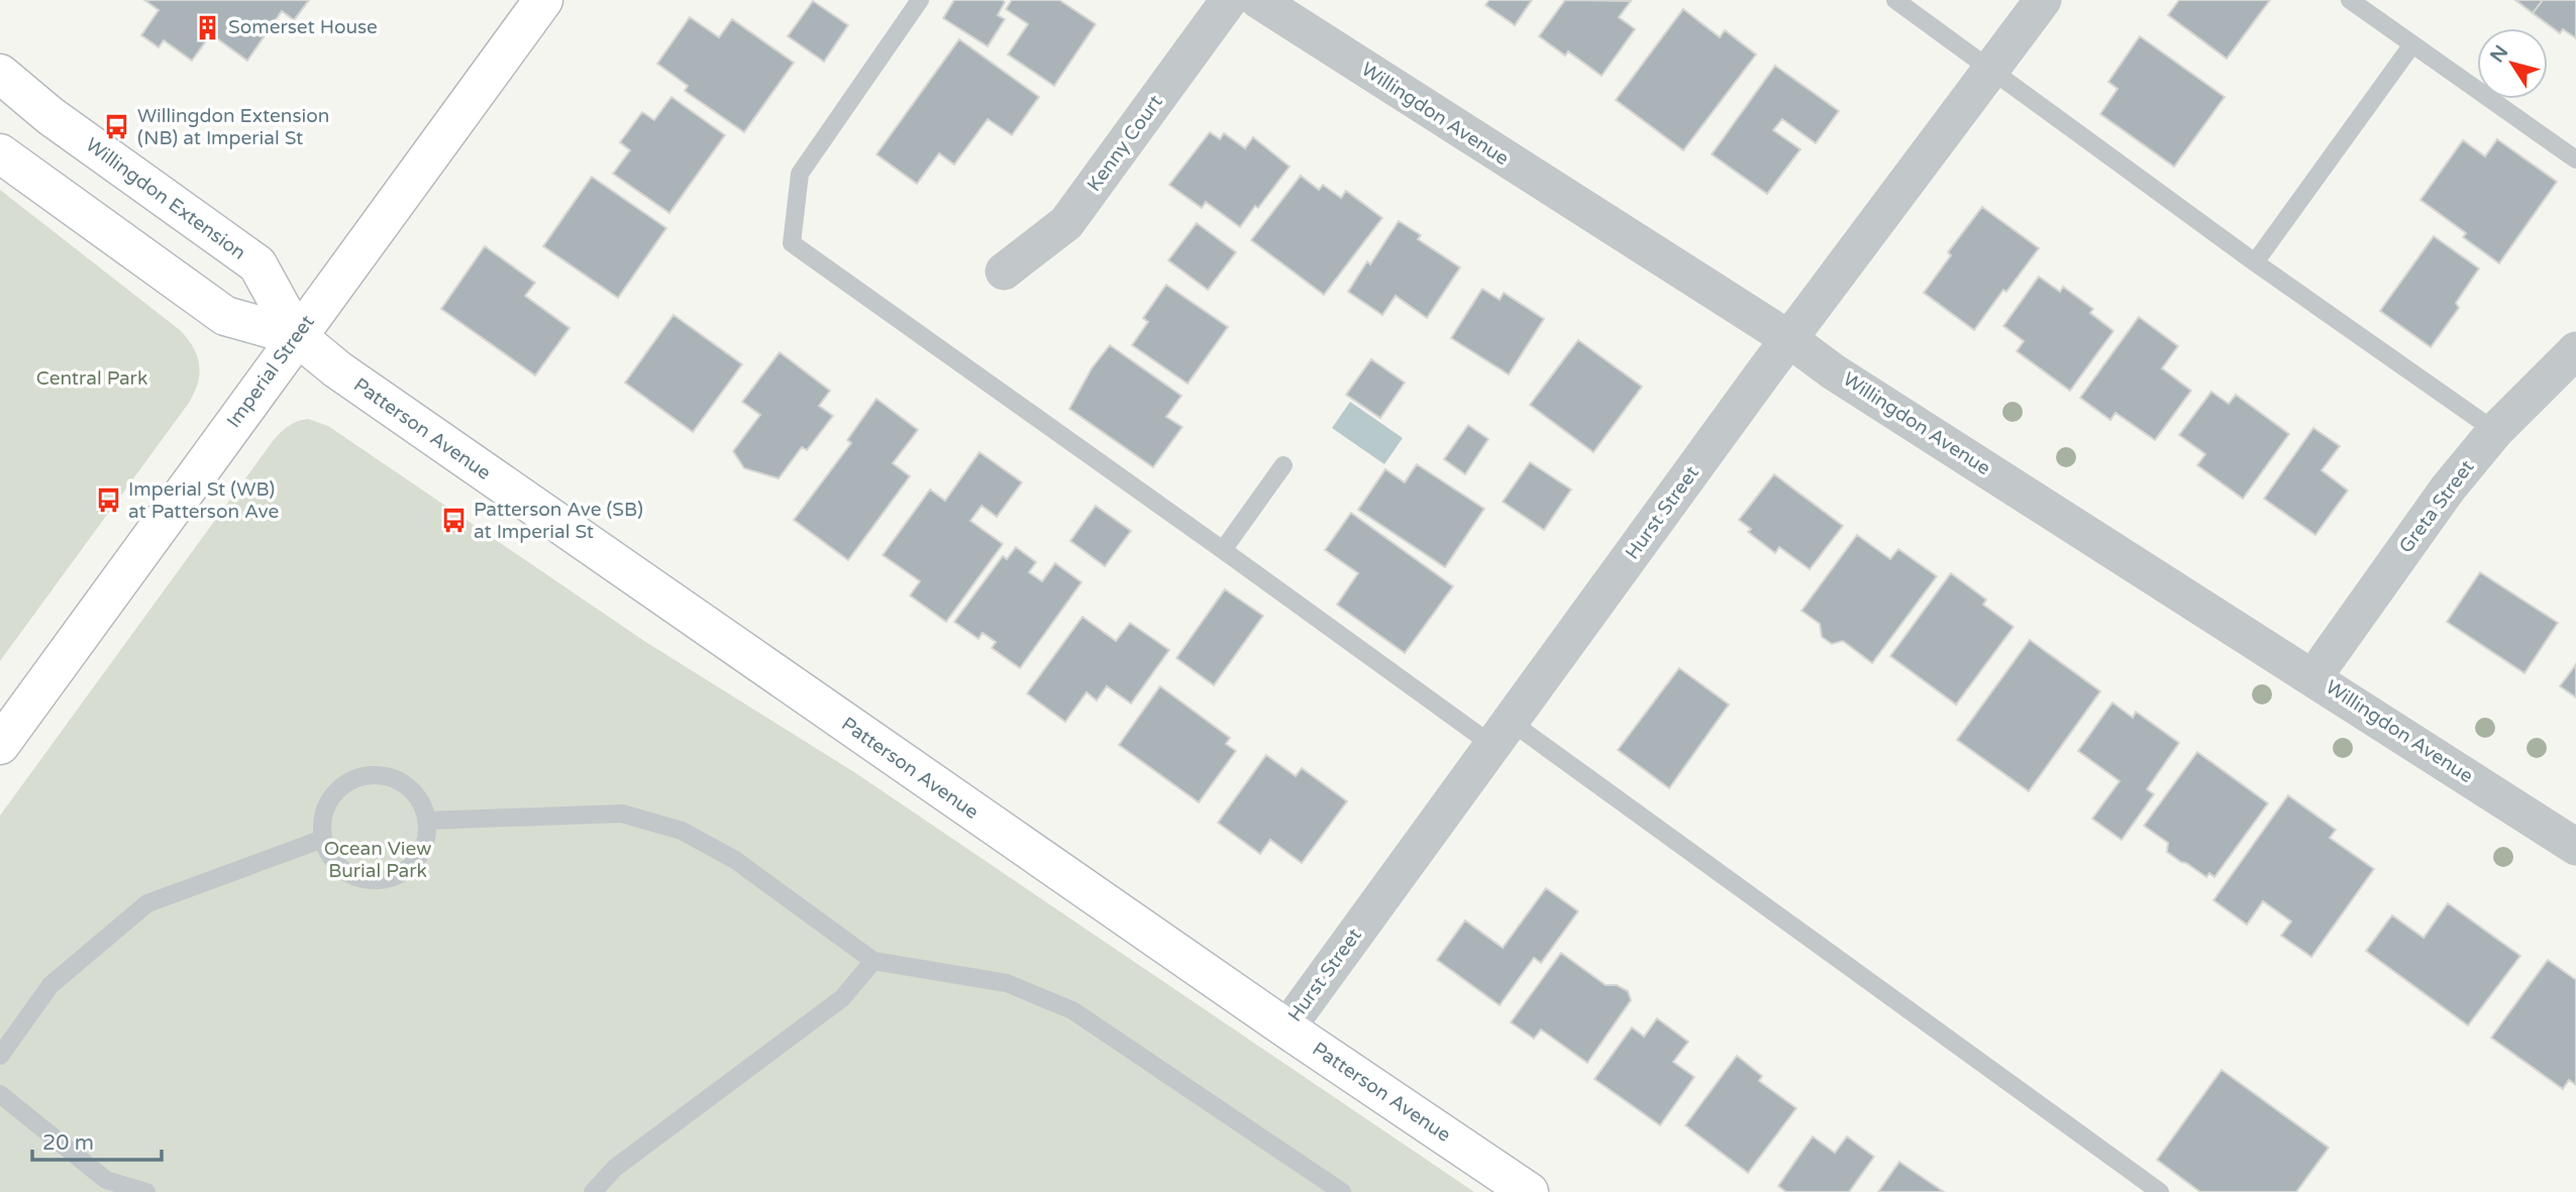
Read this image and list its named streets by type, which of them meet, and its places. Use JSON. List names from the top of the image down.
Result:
{
  "streets": {
    "main road": ["Willingdon Extension", "Imperial Street", "Patterson Avenue"],
    "street": [
      "Willingdon Avenue",
      "Kenny Court",
      "Greta Street",
      "Hurst Street"
    ]
  },
  "crossings": [
    ["Willingdon Avenue", "Greta Street"],
    ["Willingdon Avenue", "Hurst Street"],
    ["Willingdon Extension", "Imperial Street"],
    ["Willingdon Extension", "Patterson Avenue"],
    ["Imperial Street", "Patterson Avenue"],
    ["Patterson Avenue", "Hurst Street"]
  ],
  "parks": ["Central Park", "Ocean View Burial Park"],
  "places": {
    "building": ["Somerset House"],
    "bus stop": ["Willingdon Extension (NB) at Imperial St", "Imperial St (WB) at Patterson Ave", "Patterson Ave (SB) at Imperial St"]
  },
  "scale_bar": "20 m",
  "north": "top left"
}
